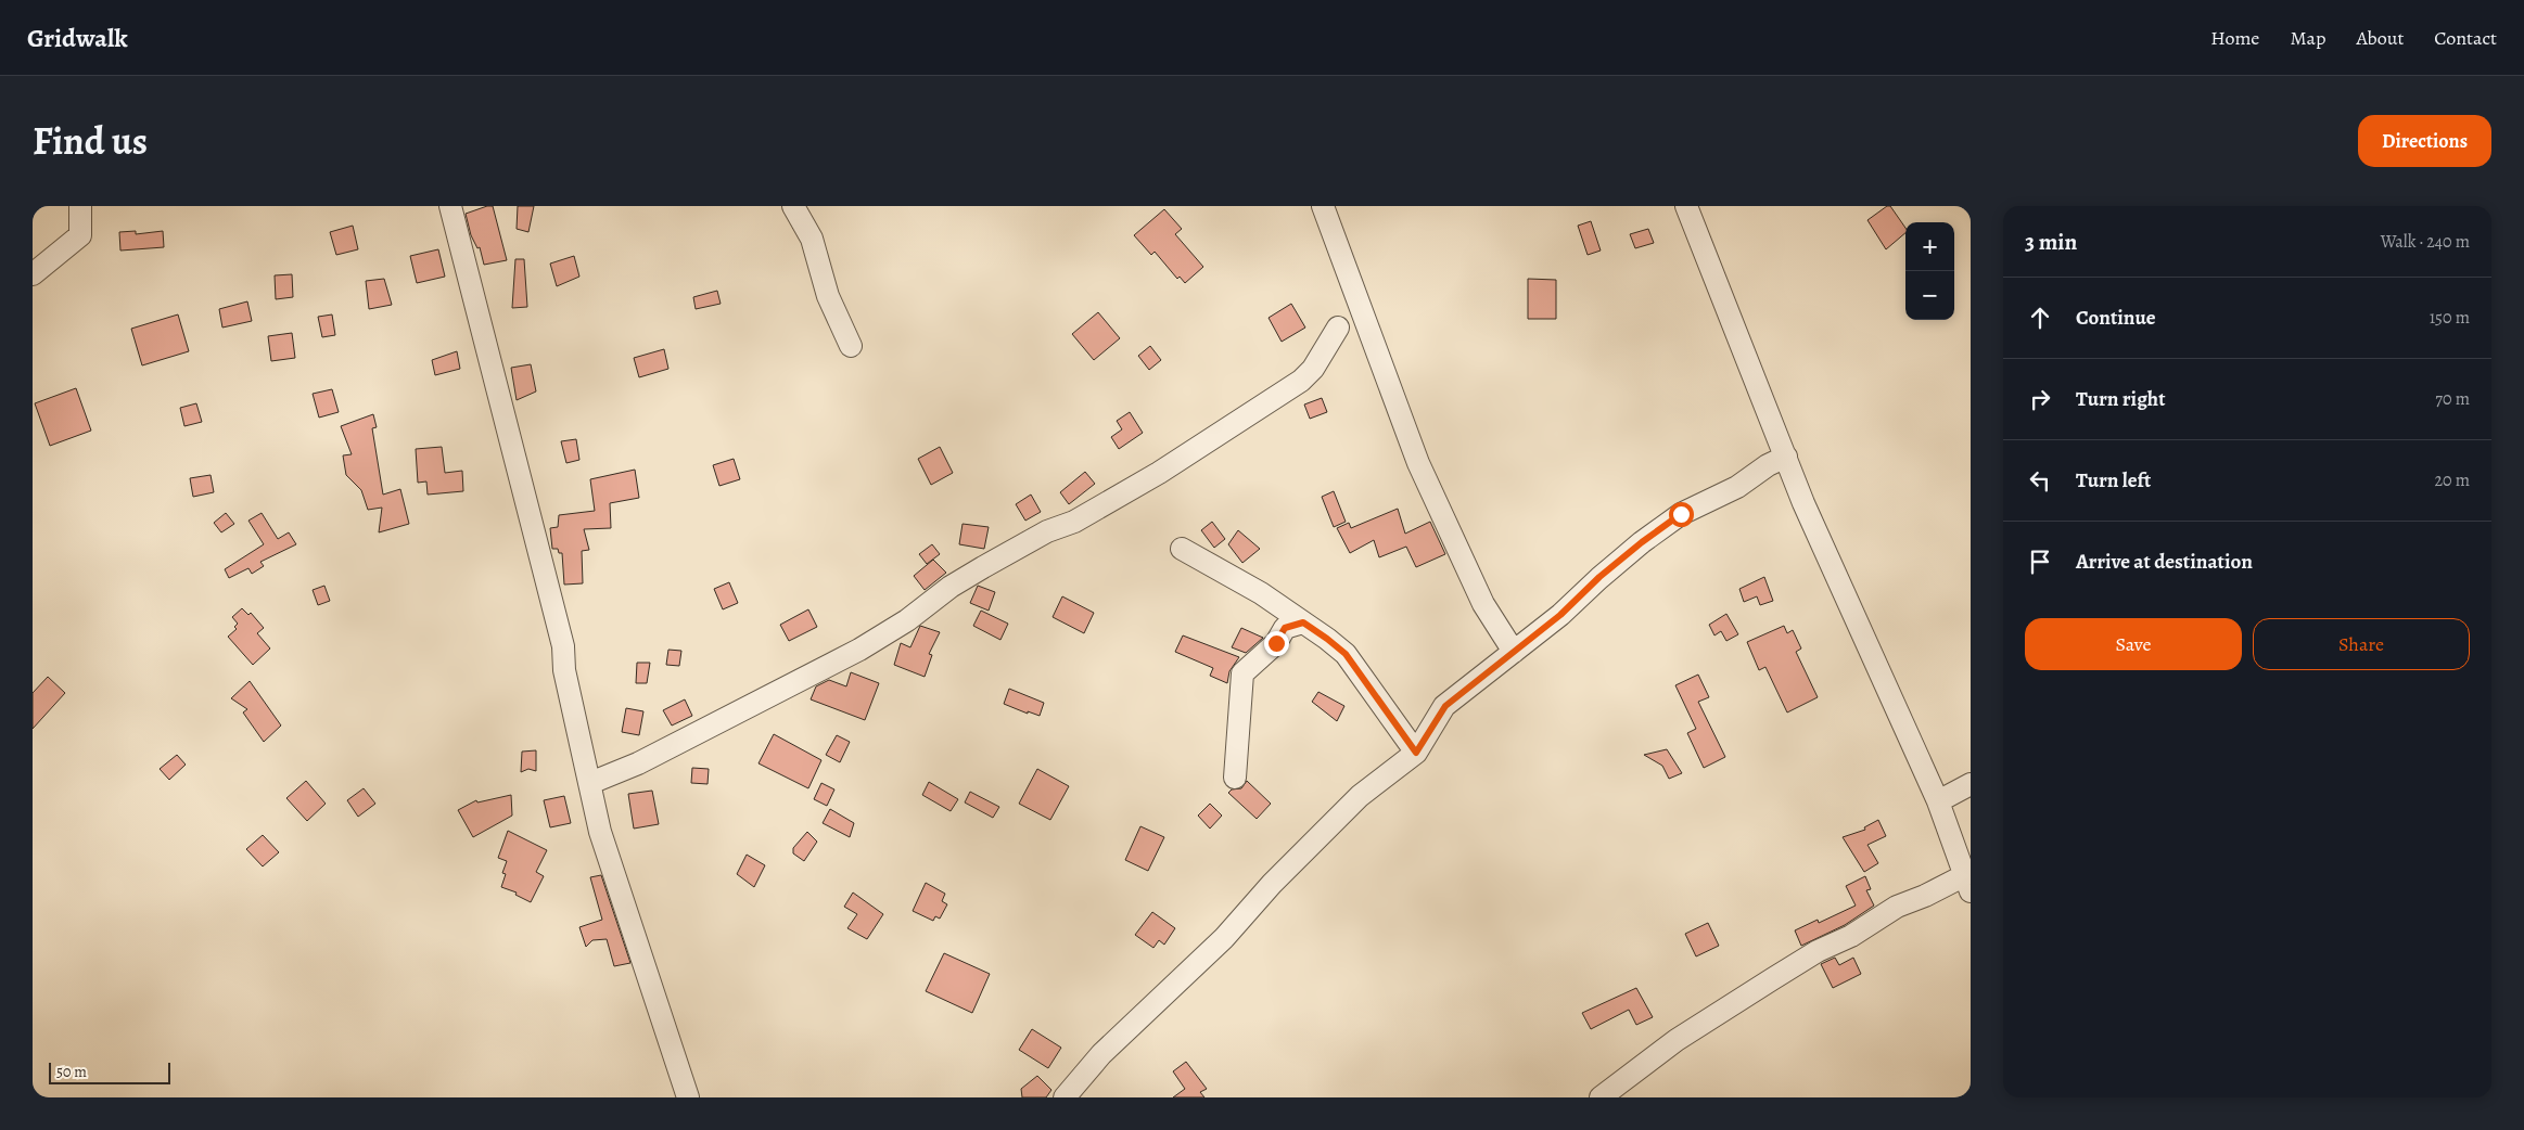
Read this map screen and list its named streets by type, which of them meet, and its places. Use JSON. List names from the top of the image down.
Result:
{
  "scale_bar": "50 m",
  "page": {
    "header": "Gridwalk",
    "nav": [
      "Home",
      "Map",
      "About",
      "Contact"
    ],
    "title": "Find us",
    "buttons": [
      "Directions",
      ["Save", "Share"]
    ],
    "heading": ["3 min", "Walk · 240 m"],
    "map_buttons": ["+", "−"],
    "list": [
      ["Continue", "150 m"],
      ["Turn right", "70 m"],
      ["Turn left", "20 m"],
      "Arrive at destination"
    ],
    "scale": "50 m"
  }
}
